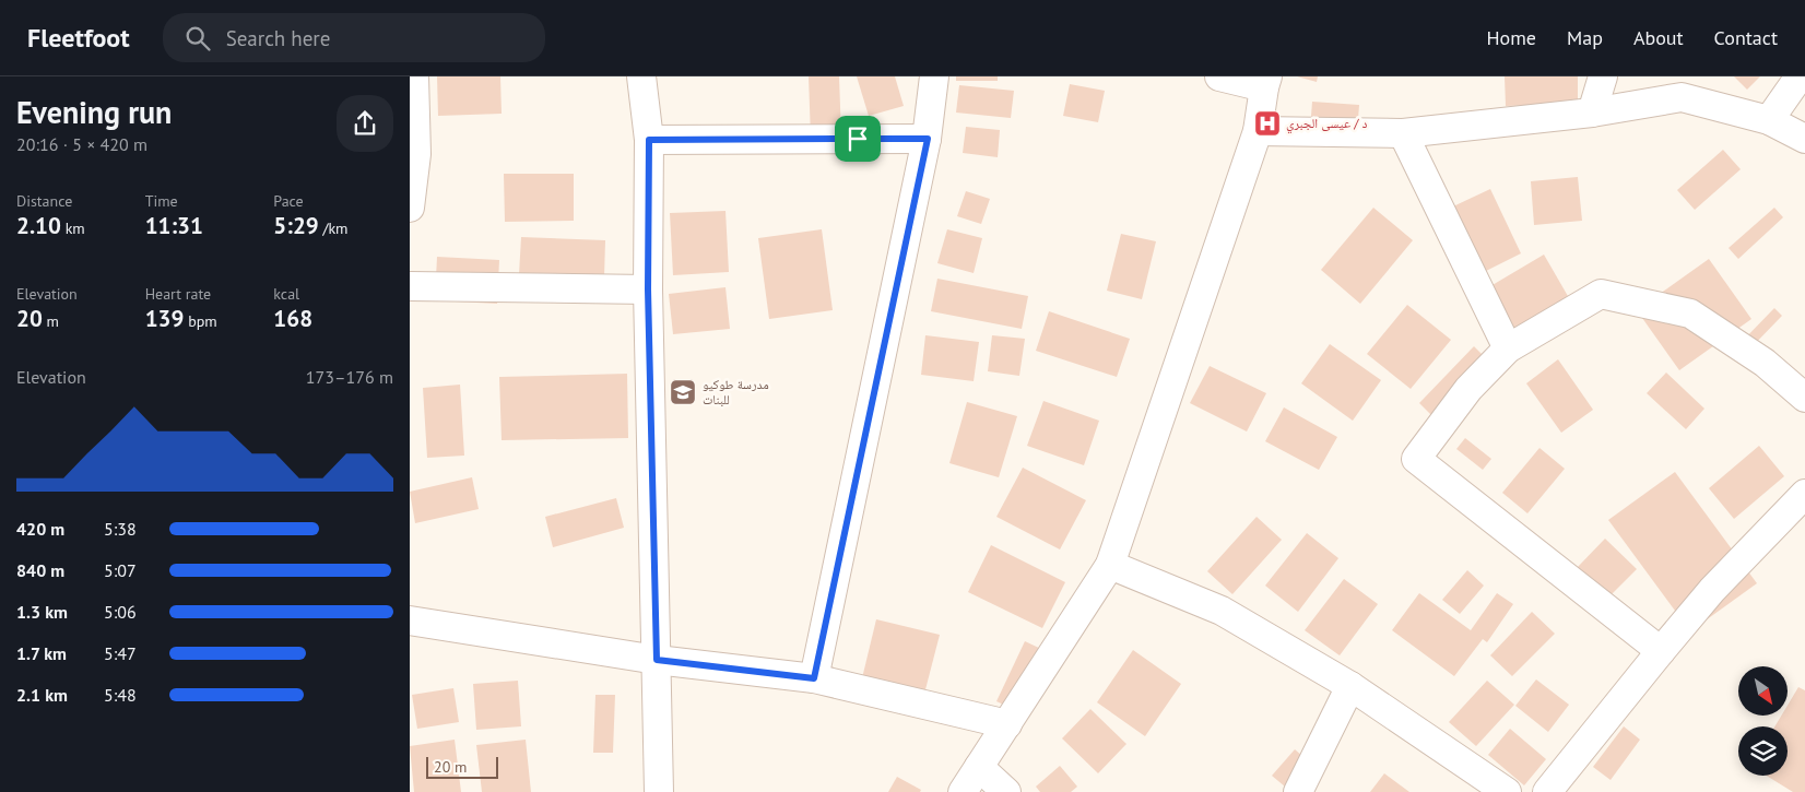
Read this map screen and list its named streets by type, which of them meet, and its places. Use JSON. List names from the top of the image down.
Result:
{
  "places": {
    "hospital": ["د / عيسى الجبري"],
    "school or university": ["مدرسة طوكيو للبنات"]
  },
  "scale_bar": "20 m",
  "north": "bottom right",
  "page": {
    "header": "Fleetfoot",
    "search": "Search here",
    "nav": [
      "Home",
      "Map",
      "About",
      "Contact"
    ],
    "heading": ["Evening run", "20:16 · 5 × 420 m"],
    "stats": [
      ["Distance", "2.10 km"],
      ["Time", "11:31"],
      ["Pace", "5:29 /km"],
      ["Elevation", "20 m"],
      ["Heart rate", "139 bpm"],
      ["kcal", "168"]
    ],
    "chart": ["Elevation", "173–176 m"],
    "list": [
      {
        "name": "420 m",
        "note": "5:38"
      },
      {
        "name": "840 m",
        "note": "5:07"
      },
      {
        "name": "1.3 km",
        "note": "5:06"
      },
      {
        "name": "1.7 km",
        "note": "5:47"
      },
      {
        "name": "2.1 km",
        "note": "5:48"
      }
    ],
    "scale": "20 m"
  }
}
